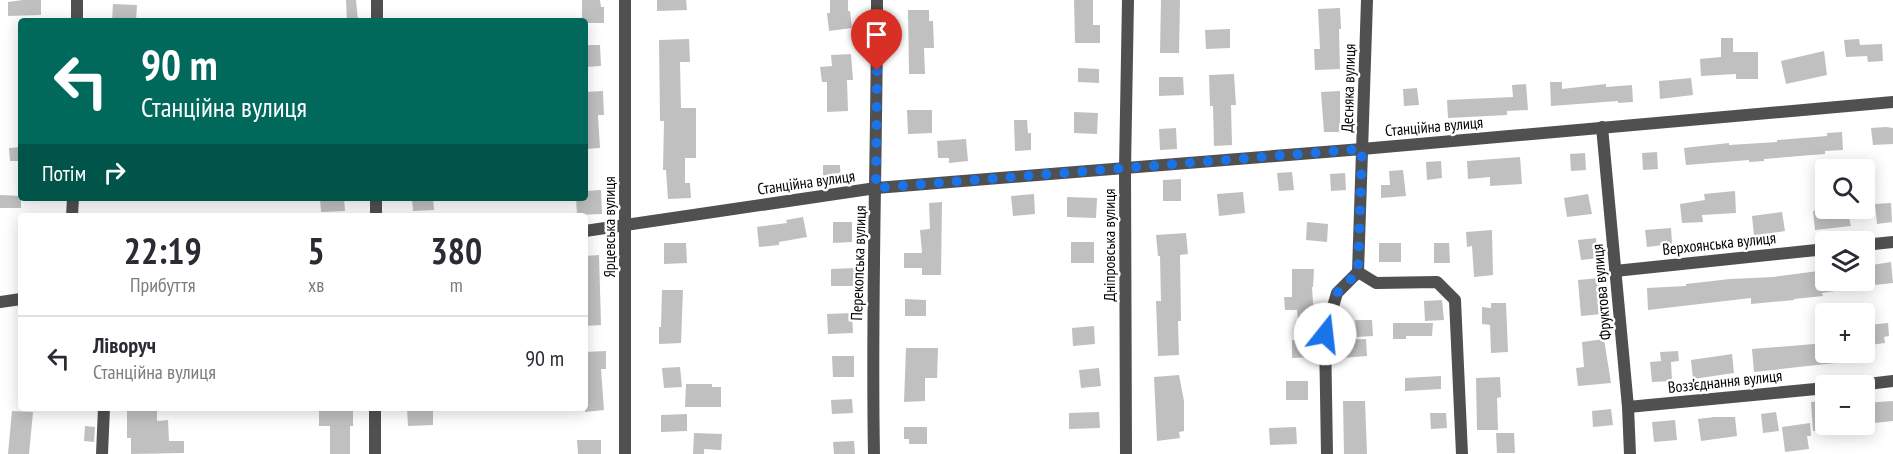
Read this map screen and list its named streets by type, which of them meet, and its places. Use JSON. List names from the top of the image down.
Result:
{
  "streets": {
    "street": [
      "Десняка вулиця",
      "Станційна вулиця",
      "Ярцевська вулиця",
      "Верхоянська вулиця",
      "Дніпровська вулиця",
      "Перекопська вулиця",
      "Фруктова вулиця",
      "Возз’єднання вулиця"
    ]
  },
  "crossings": [
    ["Десняка вулиця", "Станційна вулиця"],
    ["Станційна вулиця", "Ярцевська вулиця"],
    ["Станційна вулиця", "Дніпровська вулиця"],
    ["Станційна вулиця", "Перекопська вулиця"],
    ["Станційна вулиця", "Фруктова вулиця"],
    ["Верхоянська вулиця", "Фруктова вулиця"],
    ["Фруктова вулиця", "Возз’єднання вулиця"]
  ],
  "page": {
    "turn": ["90 m", "Станційна вулиця"],
    "then": "Потім",
    "map_buttons": ["+", "−"],
    "eta": [
      "22:19",
      "Прибуття",
      "5",
      "хв",
      "380",
      "m"
    ],
    "list": [
      {
        "name": "Ліворуч",
        "note": "Станційна вулиця",
        "value": "90 m"
      }
    ]
  }
}
